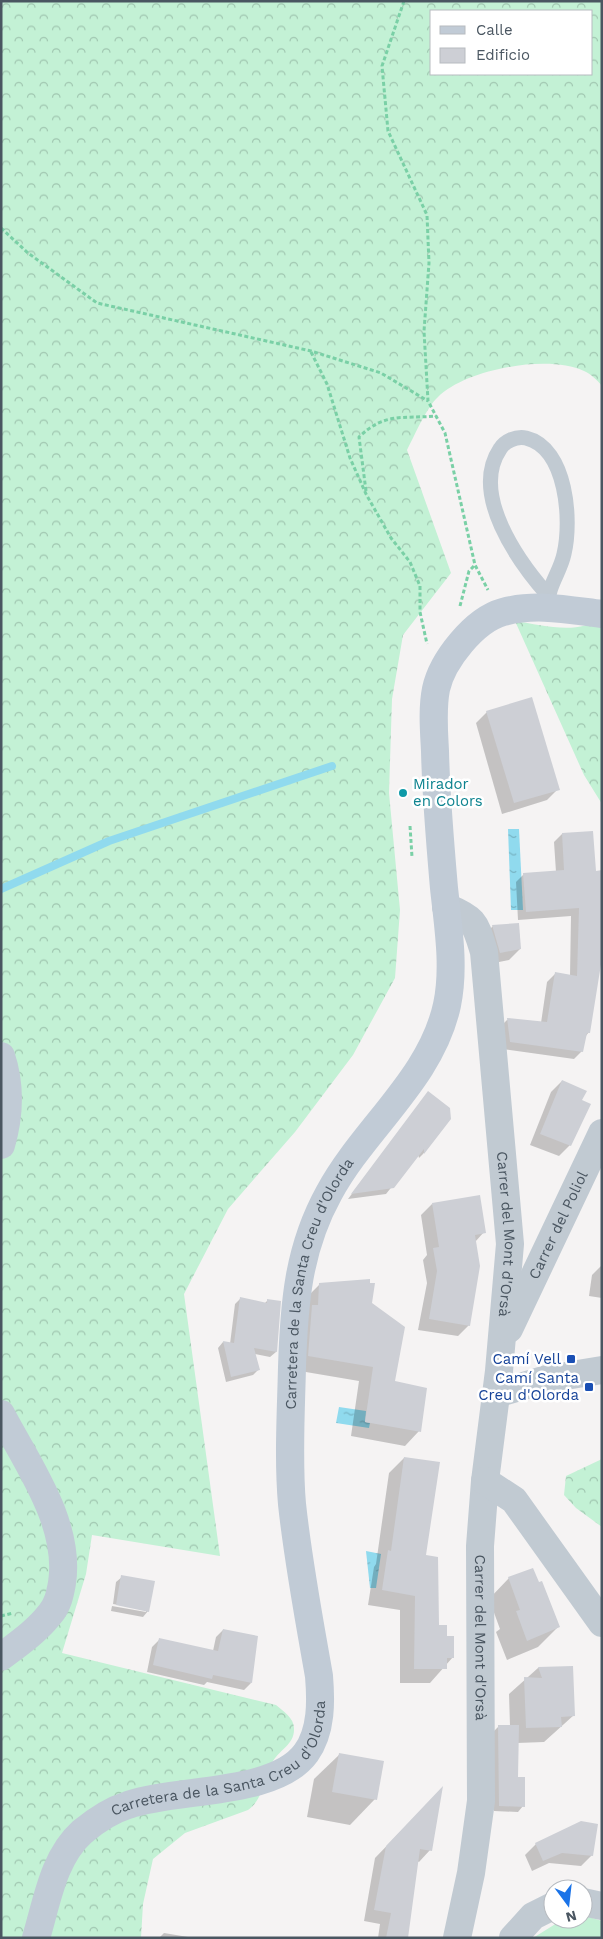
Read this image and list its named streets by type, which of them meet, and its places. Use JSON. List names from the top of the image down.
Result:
{
  "streets": {
    "main road": ["Carretera de la Santa Creu d'Olorda"],
    "street": ["Carrer del Poliol", "Carrer del Mont d'Orsà"]
  },
  "crossings": [
    ["Carrer del Poliol", "Carrer del Mont d'Orsà"],
    ["Carrer del Mont d'Orsà", "Carretera de la Santa Creu d'Olorda"]
  ],
  "places": {
    "other": ["Mirador en Colors"],
    "transit": ["Camí Vell", "Camí Santa Creu d'Olorda"]
  },
  "legend": ["Calle", "Edificio"],
  "north": "bottom"
}
